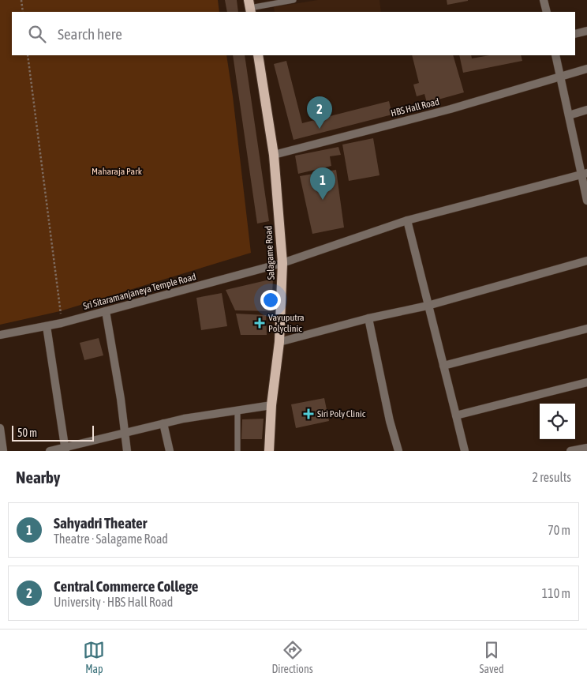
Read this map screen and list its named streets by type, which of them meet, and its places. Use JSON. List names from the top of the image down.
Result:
{
  "streets": {
    "main road": ["Salagame Road"],
    "street": ["HBS Hall Road", "Sri Sitaramanjaneya Temple Road"]
  },
  "crossings": [
    ["HBS Hall Road", "Salagame Road"],
    ["Salagame Road", "Sri Sitaramanjaneya Temple Road"]
  ],
  "parks": ["Maharaja Park"],
  "places": {
    "health": ["Vayuputra Polyclinic", "Siri Poly Clinic"]
  },
  "scale_bar": "50 m",
  "page": {
    "search": "Search here",
    "pins": ["2", "1"],
    "scale": "50 m",
    "heading": ["Nearby", "2 results"],
    "list": [
      {
        "mark": "1",
        "name": "Sahyadri Theater",
        "note": "Theatre · Salagame Road",
        "value": "70 m"
      },
      {
        "mark": "2",
        "name": "Central Commerce College",
        "note": "University · HBS Hall Road",
        "value": "110 m"
      }
    ],
    "nav": ["Map", "Directions", "Saved"]
  }
}
